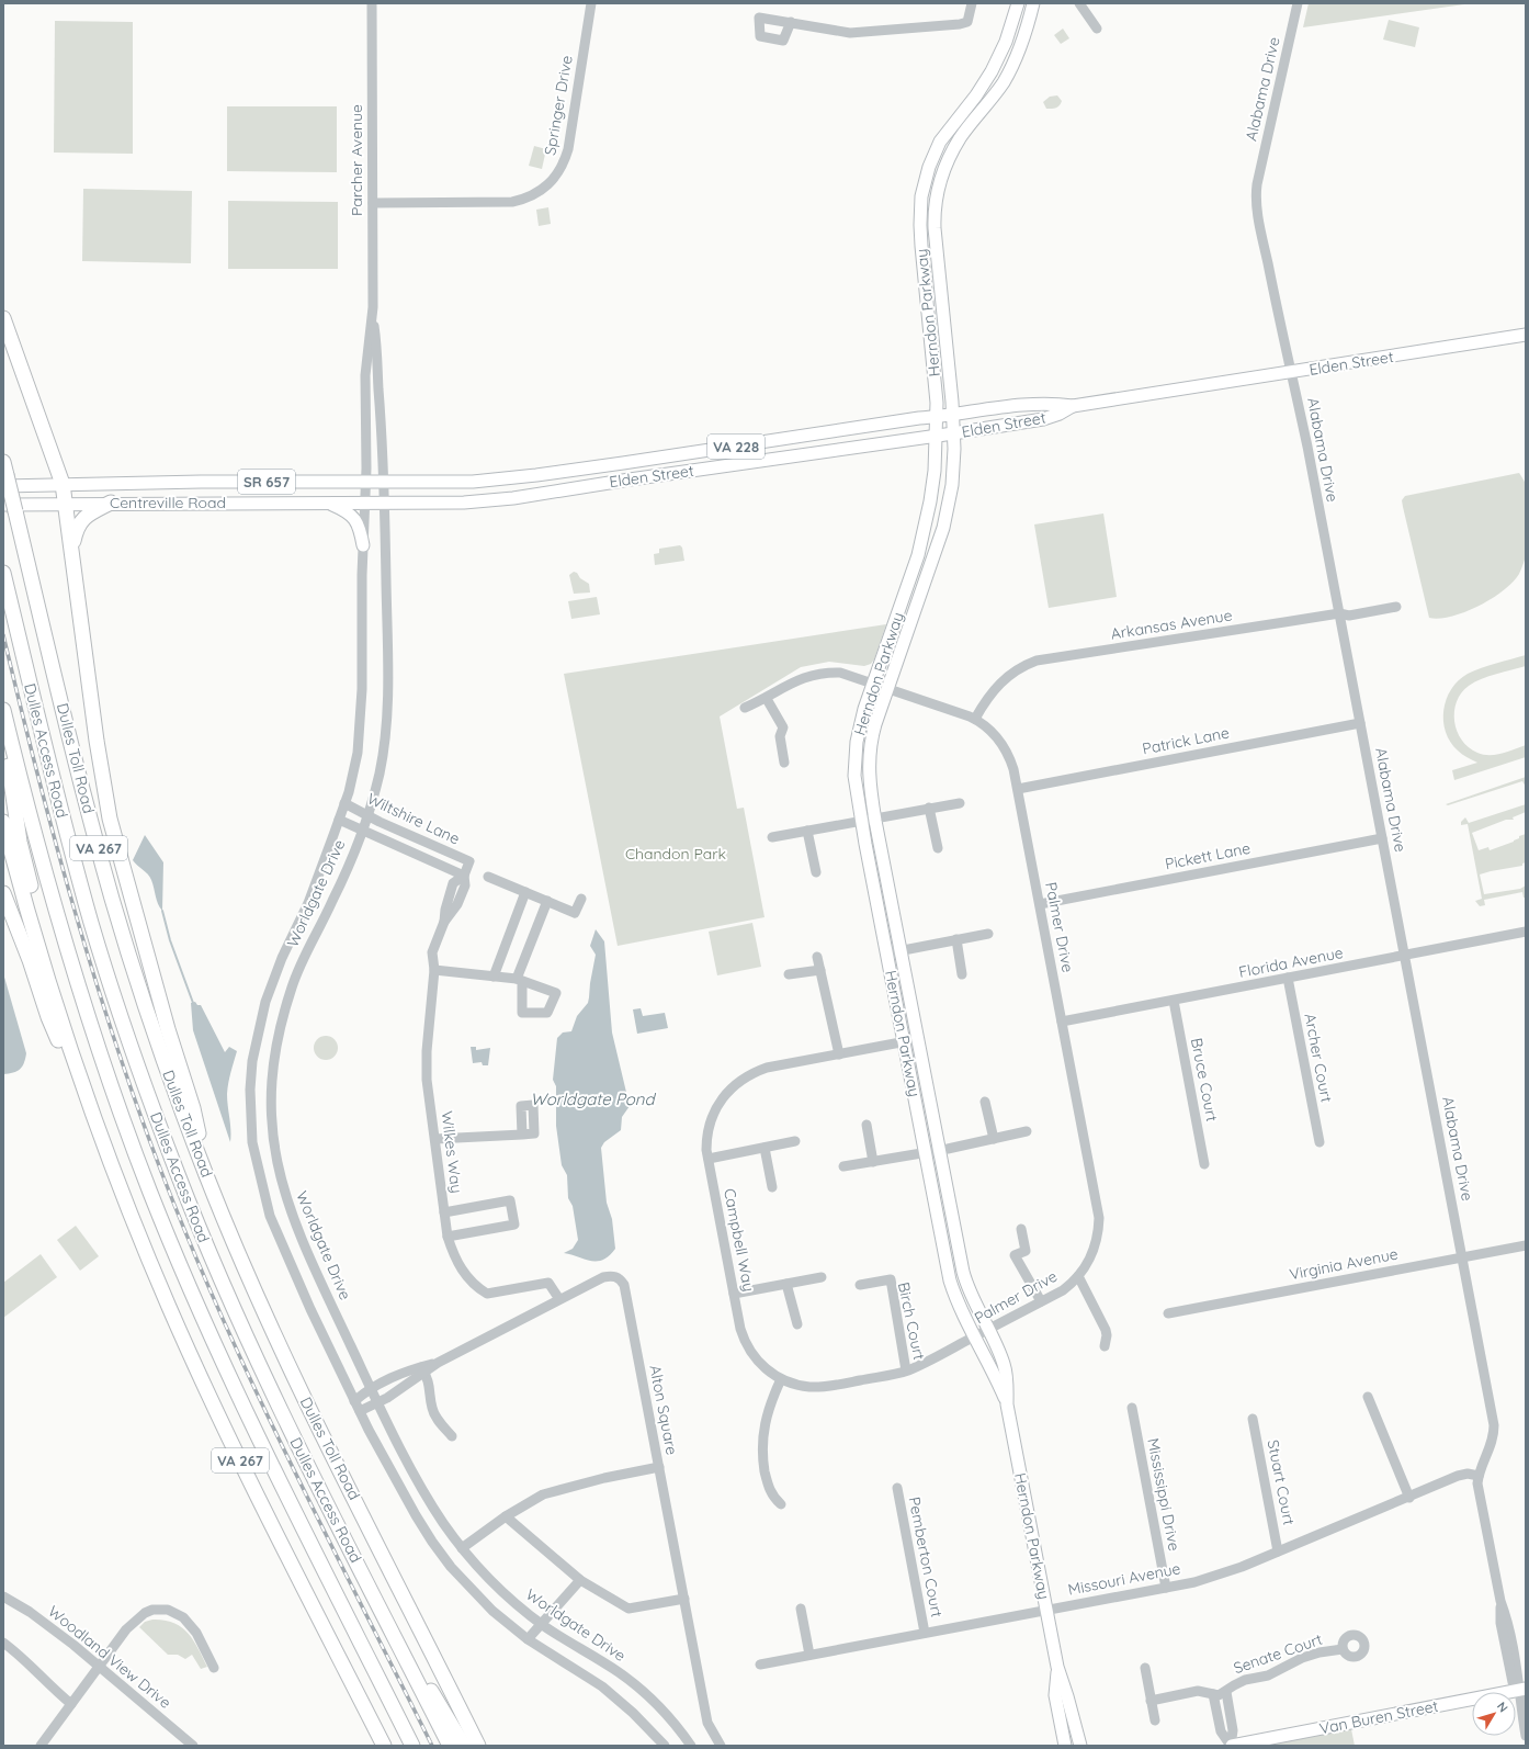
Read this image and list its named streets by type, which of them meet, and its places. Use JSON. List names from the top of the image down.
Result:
{
  "streets": {
    "highway": ["Dulles Access Road", "Dulles Toll Road", "VA 267"],
    "main road": [
      "Herndon Parkway",
      "Elden Street",
      "VA 228",
      "SR 657",
      "Centreville Road",
      "Van Buren Street"
    ],
    "street": [
      "Alabama Drive",
      "Springer Drive",
      "Parcher Avenue",
      "Arkansas Avenue",
      "Patrick Lane",
      "Wiltshire Lane",
      "Pickett Lane",
      "Worldgate Drive",
      "Palmer Drive",
      "Florida Avenue",
      "Archer Court",
      "Bruce Court",
      "Wilkes Way",
      "Campbell Way",
      "Virginia Avenue",
      "Birch Court",
      "Alton Square",
      "Stuart Court",
      "Mississippi Drive",
      "Pemberton Court",
      "Missouri Avenue",
      "Senate Court",
      "Woodland View Drive"
    ]
  },
  "crossings": [
    ["Alabama Drive", "Elden Street"],
    ["Alabama Drive", "Arkansas Avenue"],
    ["Alabama Drive", "Patrick Lane"],
    ["Alabama Drive", "Pickett Lane"],
    ["Alabama Drive", "Florida Avenue"],
    ["Alabama Drive", "Virginia Avenue"],
    ["Alabama Drive", "Missouri Avenue"],
    ["Alabama Drive", "Van Buren Street"],
    ["Springer Drive", "Parcher Avenue"],
    ["Parcher Avenue", "Elden Street"],
    ["Parcher Avenue", "Centreville Road"],
    ["Parcher Avenue", "Worldgate Drive"],
    ["Herndon Parkway", "Elden Street"],
    ["Herndon Parkway", "Palmer Drive"],
    ["Herndon Parkway", "Campbell Way"],
    ["Herndon Parkway", "Missouri Avenue"],
    ["Elden Street", "Centreville Road"],
    ["Elden Street", "Worldgate Drive"],
    ["Centreville Road", "Dulles Toll Road"],
    ["Centreville Road", "Worldgate Drive"],
    ["Arkansas Avenue", "Palmer Drive"],
    ["Patrick Lane", "Palmer Drive"],
    ["Wiltshire Lane", "Worldgate Drive"],
    ["Wiltshire Lane", "Wilkes Way"],
    ["Pickett Lane", "Palmer Drive"],
    ["Worldgate Drive", "Alton Square"],
    ["Palmer Drive", "Florida Avenue"],
    ["Palmer Drive", "Campbell Way"],
    ["Florida Avenue", "Archer Court"],
    ["Florida Avenue", "Bruce Court"],
    ["Wilkes Way", "Alton Square"],
    ["Campbell Way", "Birch Court"],
    ["Stuart Court", "Missouri Avenue"],
    ["Mississippi Drive", "Missouri Avenue"],
    ["Pemberton Court", "Missouri Avenue"],
    ["Senate Court", "Van Buren Street"]
  ],
  "water": ["Worldgate Pond"],
  "parks": ["Chandon Park"],
  "north": "top right"
}
